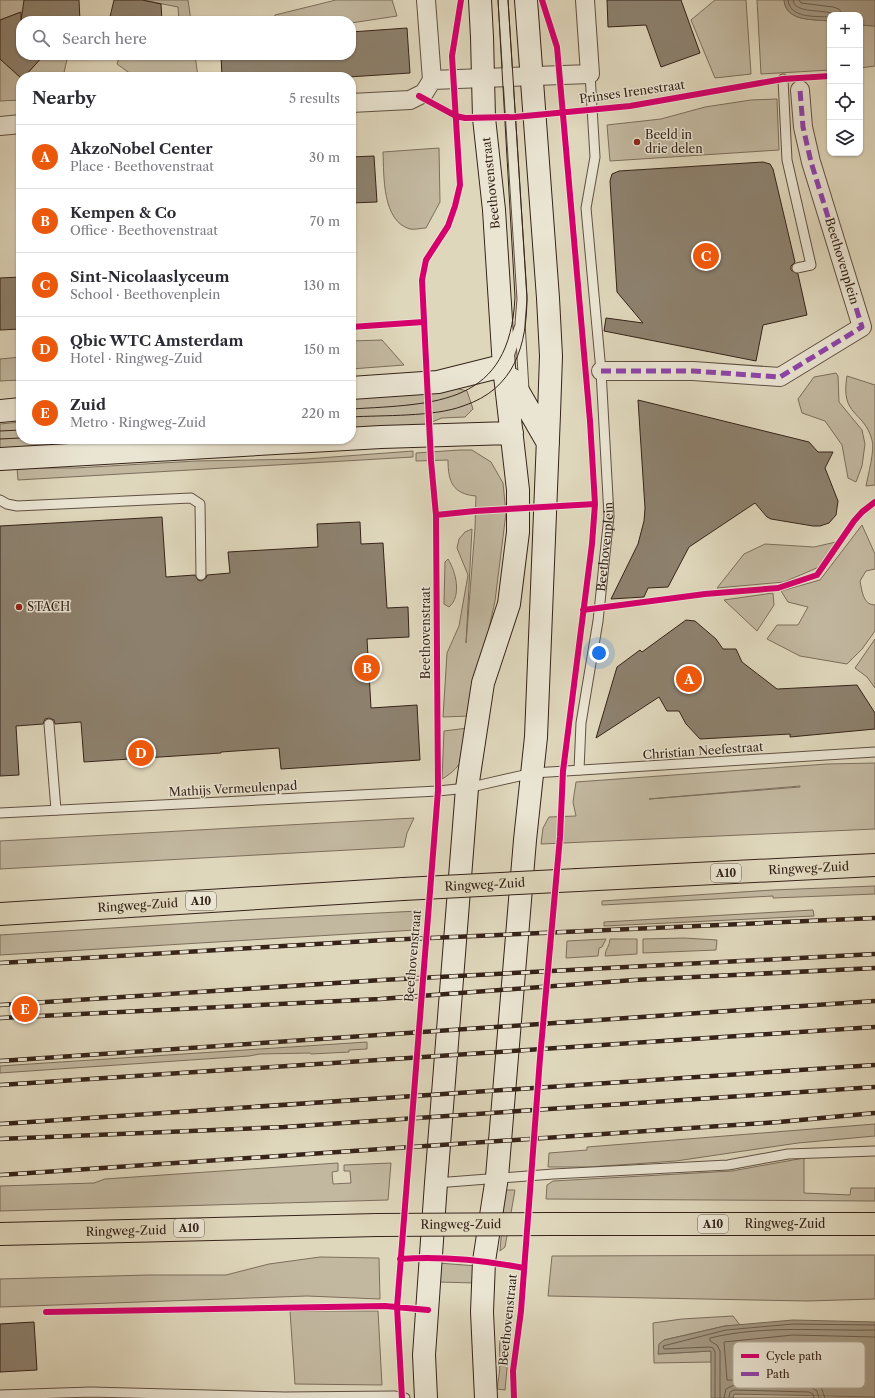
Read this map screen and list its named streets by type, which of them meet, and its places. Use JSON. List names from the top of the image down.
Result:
{
  "streets": {
    "highway": ["Ringweg-Zuid", "A10"],
    "main road": ["Beethovenstraat"],
    "street": ["Prinses Irenestraat", "Beethovenplein"],
    "lane": ["Christian Neefestraat", "Mathijs Vermeulenpad"]
  },
  "crossings": [
    ["Prinses Irenestraat", "Beethovenstraat"],
    ["Prinses Irenestraat", "Beethovenplein"],
    ["Beethovenstraat", "Christian Neefestraat"],
    ["Beethovenstraat", "Mathijs Vermeulenpad"],
    ["Beethovenplein", "Christian Neefestraat"],
    ["Christian Neefestraat", "Mathijs Vermeulenpad"]
  ],
  "places": ["Beeld in drie delen", "STACH"],
  "legend": ["Cycle path", "Path"],
  "page": {
    "map_buttons": ["+", "−"],
    "search": "Search here",
    "heading": ["Nearby", "5 results"],
    "list": [
      {
        "mark": "A",
        "name": "AkzoNobel Center",
        "note": "Place · Beethovenstraat",
        "value": "30 m"
      },
      {
        "mark": "B",
        "name": "Kempen & Co",
        "note": "Office · Beethovenstraat",
        "value": "70 m"
      },
      {
        "mark": "C",
        "name": "Sint-Nicolaaslyceum",
        "note": "School · Beethovenplein",
        "value": "130 m"
      },
      {
        "mark": "D",
        "name": "Qbic WTC Amsterdam",
        "note": "Hotel · Ringweg-Zuid",
        "value": "150 m"
      },
      {
        "mark": "E",
        "name": "Zuid",
        "note": "Metro · Ringweg-Zuid",
        "value": "220 m"
      }
    ],
    "pins": [
      "C",
      "B",
      "A",
      "D",
      "E"
    ]
  }
}
